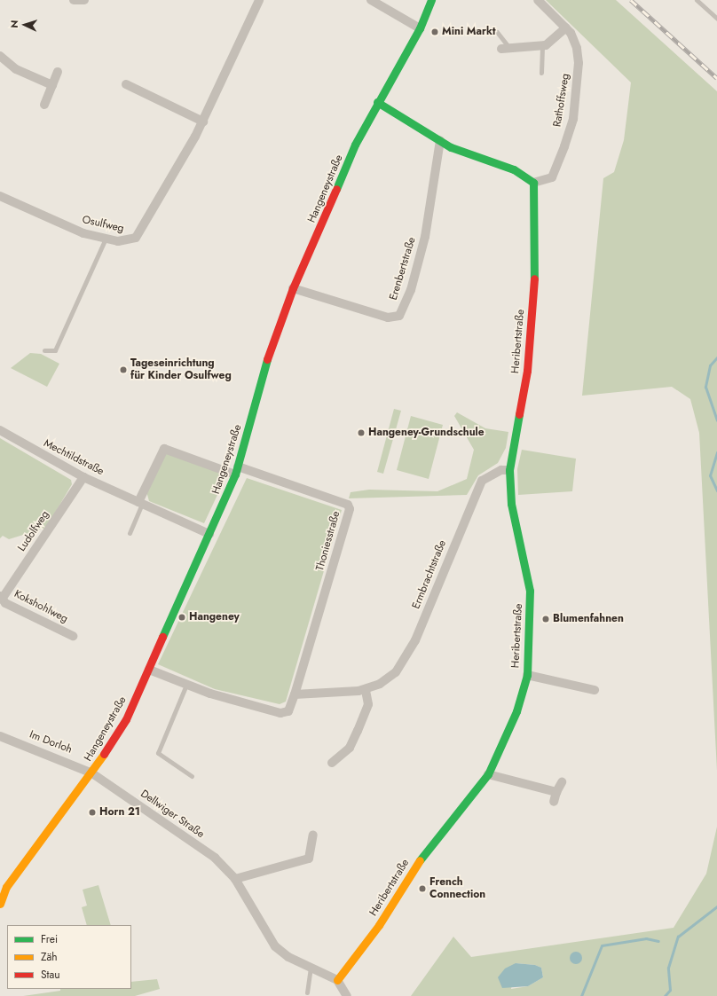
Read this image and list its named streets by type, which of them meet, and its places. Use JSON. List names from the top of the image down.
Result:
{
  "streets": {
    "street": [
      "Rathoffsweg",
      "Hangeneystraße",
      "Osulfweg",
      "Erenbertstraße",
      "Heribertstraße",
      "Mechtildstraße",
      "Ludolfweg",
      "Thoniesstraße",
      "Ermbrachtstraße",
      "Kokshohlweg",
      "Im Dorloh",
      "Dellwiger Straße"
    ]
  },
  "crossings": [
    ["Rathoffsweg", "Heribertstraße"],
    ["Hangeneystraße", "Erenbertstraße"],
    ["Hangeneystraße", "Mechtildstraße"],
    ["Hangeneystraße", "Thoniesstraße"],
    ["Hangeneystraße", "Im Dorloh"],
    ["Hangeneystraße", "Dellwiger Straße"],
    ["Heribertstraße", "Ermbrachtstraße"],
    ["Heribertstraße", "Dellwiger Straße"],
    ["Mechtildstraße", "Ludolfweg"],
    ["Ludolfweg", "Kokshohlweg"],
    ["Thoniesstraße", "Ermbrachtstraße"],
    ["Im Dorloh", "Dellwiger Straße"]
  ],
  "places": [
    "Mini Markt",
    "Tageseinrichtung für Kinder Osulfweg",
    "Hangeney-Grundschule",
    "Hangeney",
    "Blumenfahnen",
    "Horn 21",
    "French Connection"
  ],
  "legend": ["Frei", "Zäh", "Stau"],
  "north": "left"
}
